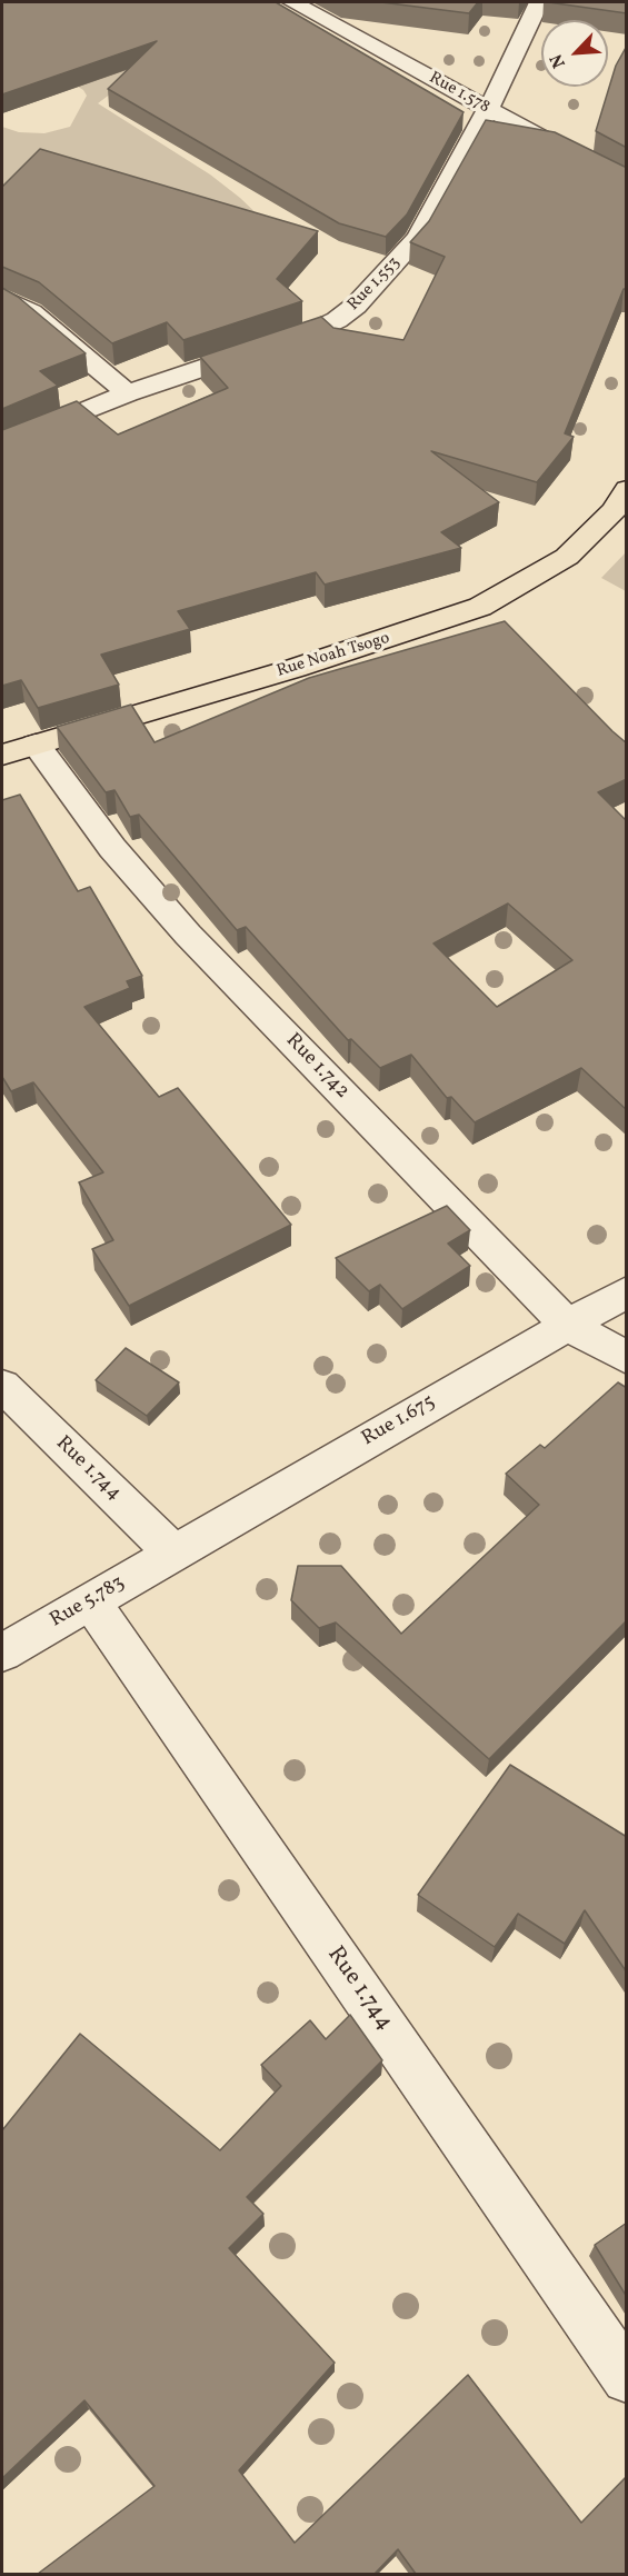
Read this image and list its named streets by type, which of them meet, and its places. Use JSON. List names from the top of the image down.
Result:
{
  "streets": {
    "main road": ["Rue Noah Tsogo"],
    "street": [
      "Rue 1.578",
      "Rue 1.553",
      "Rue 1.742",
      "Rue 1.675",
      "Rue 1.744",
      "Rue 5.783"
    ]
  },
  "crossings": [
    ["Rue 1.578", "Rue 1.553"],
    ["Rue Noah Tsogo", "Rue 1.742"],
    ["Rue 1.742", "Rue 1.675"],
    ["Rue 1.675", "Rue 1.744"],
    ["Rue 1.675", "Rue 5.783"],
    ["Rue 1.744", "Rue 5.783"]
  ],
  "north": "bottom left"
}
